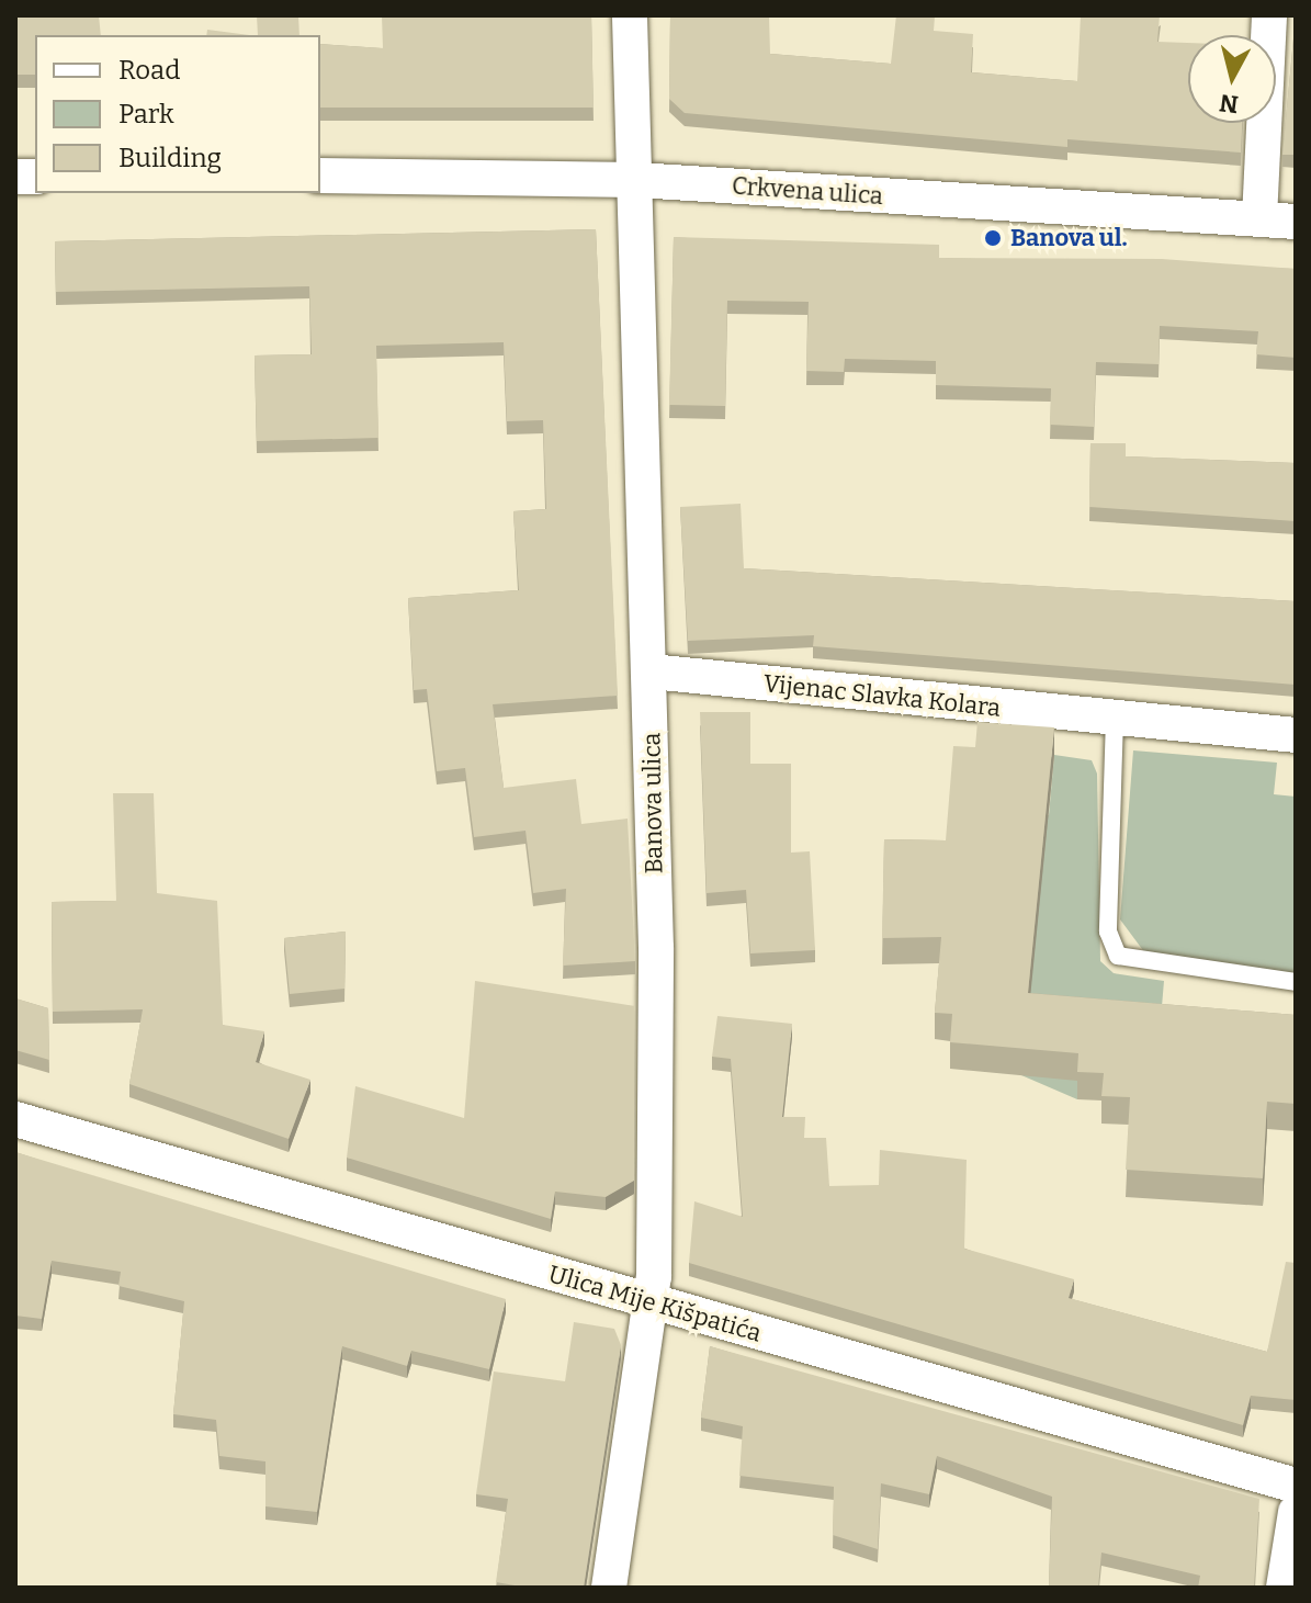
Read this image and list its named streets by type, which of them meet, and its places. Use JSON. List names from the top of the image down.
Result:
{
  "streets": {
    "street": [
      "Crkvena ulica",
      "Vijenac Slavka Kolara",
      "Banova ulica",
      "Ulica Mije Kišpatića"
    ]
  },
  "crossings": [
    ["Crkvena ulica", "Banova ulica"],
    ["Vijenac Slavka Kolara", "Banova ulica"],
    ["Banova ulica", "Ulica Mije Kišpatića"]
  ],
  "places": ["Banova ul."],
  "legend": ["Road", "Park", "Building"],
  "north": "bottom"
}
